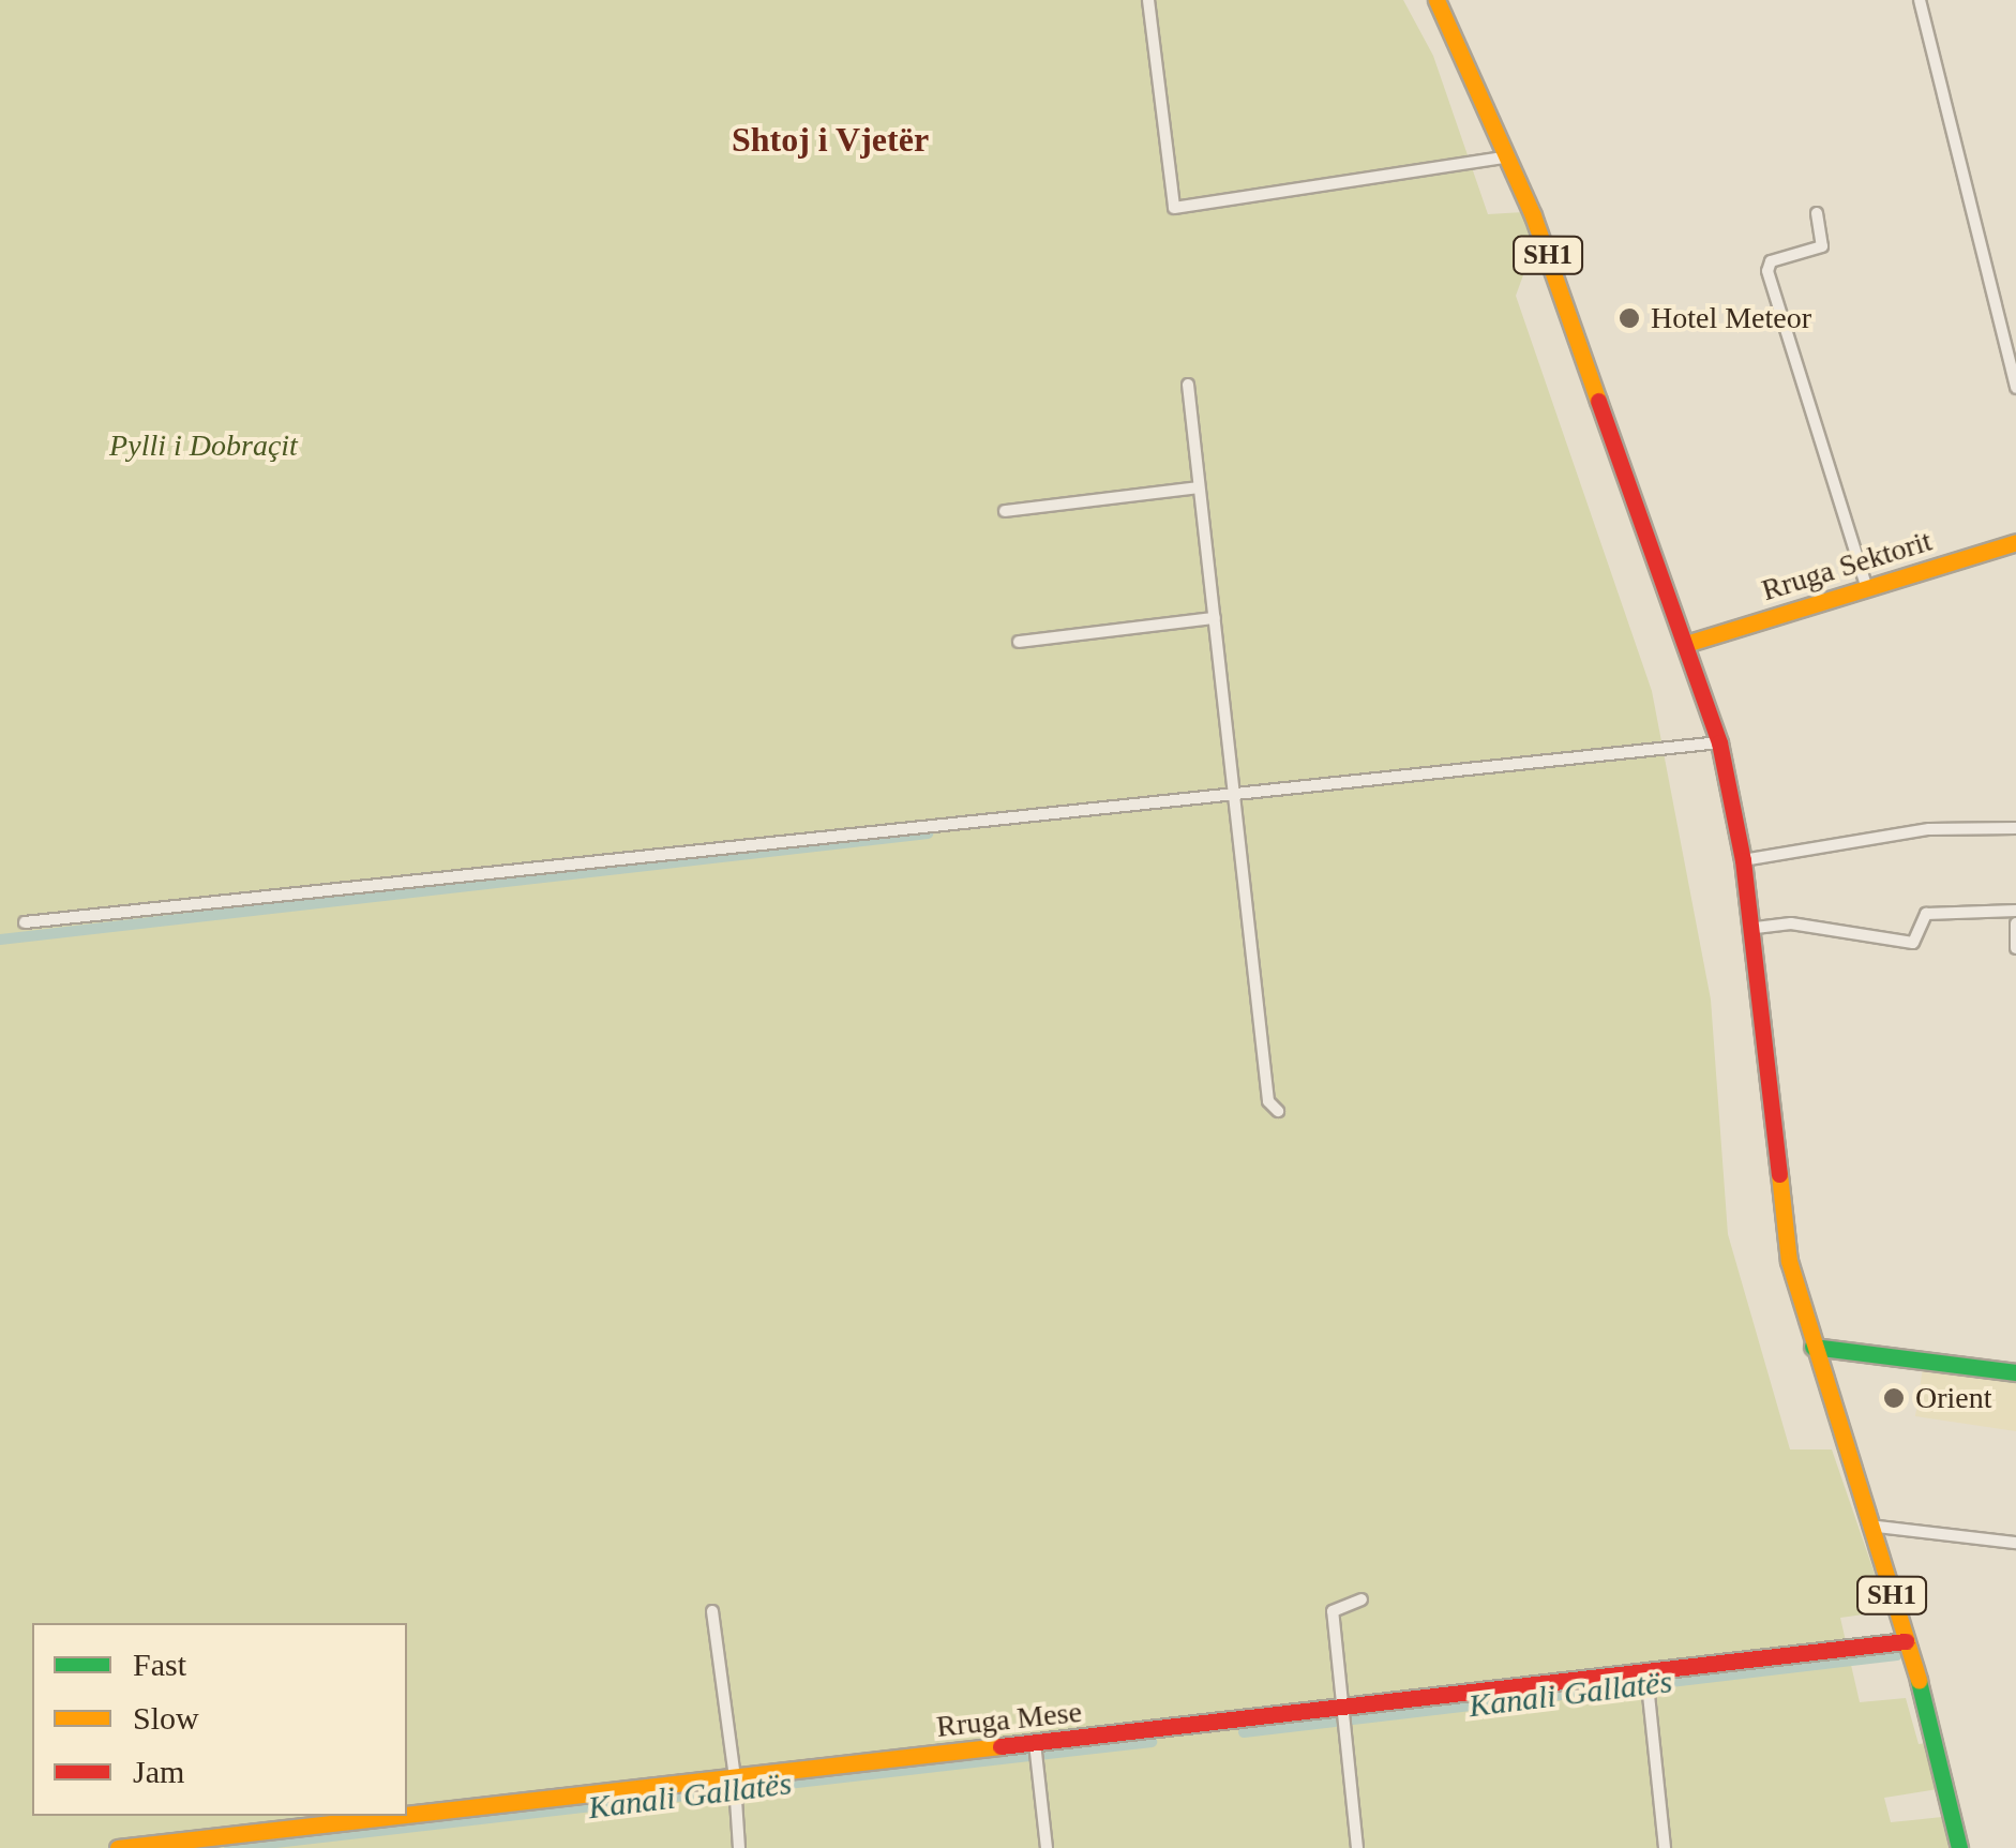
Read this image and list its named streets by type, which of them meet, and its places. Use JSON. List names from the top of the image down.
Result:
{
  "streets": {
    "main road": ["SH1", "Rruga Sektorit", "Rruga Mese"]
  },
  "crossings": [
    ["SH1", "Rruga Sektorit"],
    ["SH1", "Rruga Mese"]
  ],
  "districts": ["Shtoj i Vjetër"],
  "water": ["Kanali Gallatës"],
  "parks": ["Pylli i Dobraçit"],
  "places": ["Hotel Meteor", "Orient"],
  "legend": ["Fast", "Slow", "Jam"]
}
